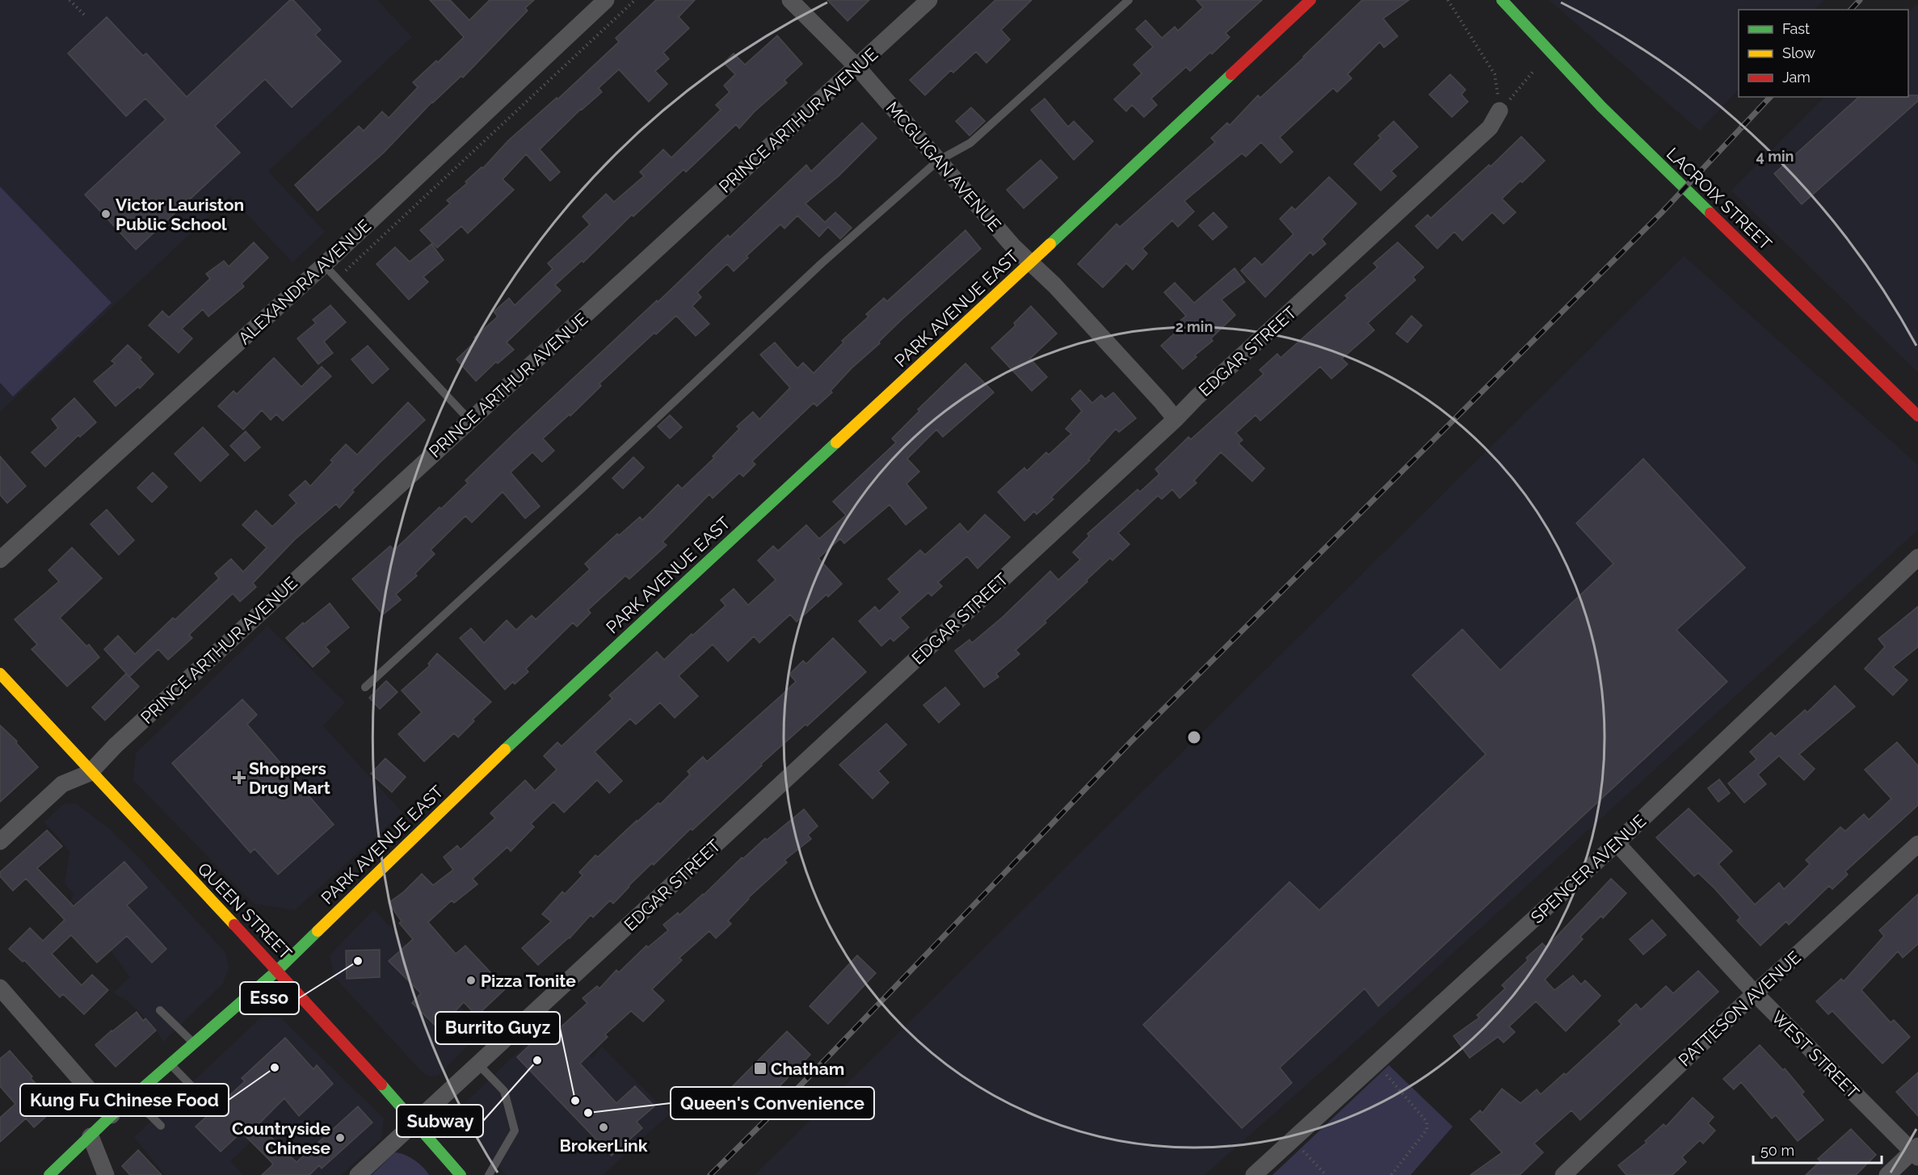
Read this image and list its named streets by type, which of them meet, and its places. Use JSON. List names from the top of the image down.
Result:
{
  "streets": {
    "main road": ["LACROIX STREET", "PARK AVENUE EAST", "QUEEN STREET"],
    "street": [
      "PRINCE ARTHUR AVENUE",
      "MCGUIGAN AVENUE",
      "ALEXANDRA AVENUE",
      "EDGAR STREET",
      "SPENCER AVENUE",
      "PATTESON AVENUE",
      "WEST STREET"
    ]
  },
  "crossings": [
    ["PRINCE ARTHUR AVENUE", "MCGUIGAN AVENUE"],
    ["PRINCE ARTHUR AVENUE", "QUEEN STREET"],
    ["MCGUIGAN AVENUE", "PARK AVENUE EAST"],
    ["MCGUIGAN AVENUE", "EDGAR STREET"],
    ["PARK AVENUE EAST", "QUEEN STREET"],
    ["EDGAR STREET", "QUEEN STREET"],
    ["SPENCER AVENUE", "WEST STREET"],
    ["PATTESON AVENUE", "WEST STREET"]
  ],
  "places": {
    "other": [
      "Victor Lauriston Public School",
      "Esso",
      "Pizza Tonite",
      "Subway",
      "Kung Fu Chinese Food",
      "Burrito Guyz",
      "Queen's Convenience",
      "BrokerLink",
      "Countryside Chinese"
    ],
    "health": ["Shoppers Drug Mart"],
    "transit": ["Chatham"]
  },
  "legend": ["Fast", "Slow", "Jam"],
  "scale_bar": "50 m",
  "rings": ["4 min", "2 min"]
}
